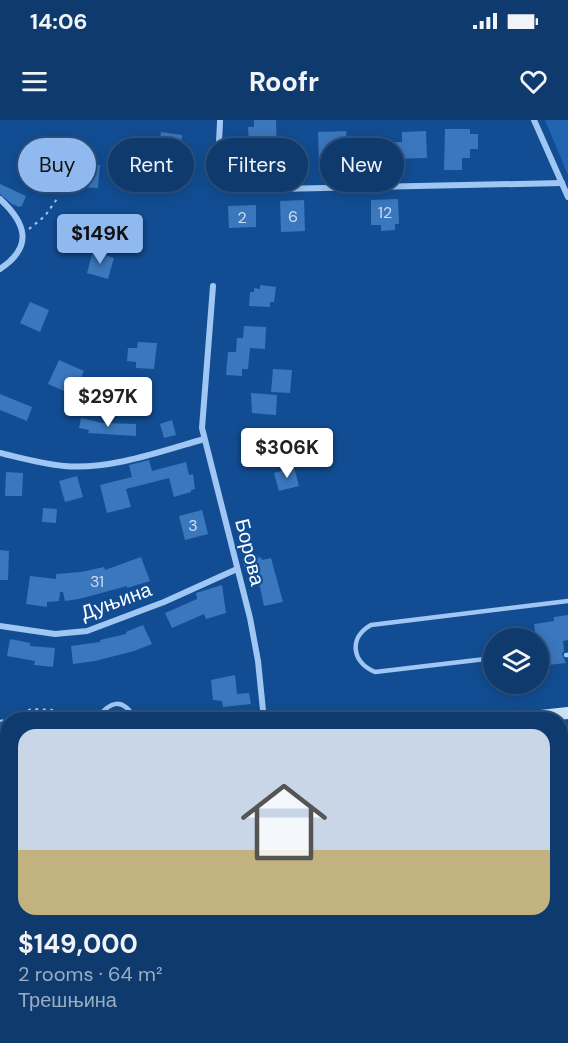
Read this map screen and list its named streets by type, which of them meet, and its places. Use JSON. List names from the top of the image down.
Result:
{
  "streets": {
    "street": ["Борова", "Дуњина"]
  },
  "crossings": [
    ["Борова", "Дуњина"]
  ],
  "house_numbers": [
    "12",
    "6",
    "2",
    "3",
    "31"
  ],
  "page": {
    "status": "14:06",
    "header": "Roofr",
    "chip": [
      "Buy",
      "Rent",
      "Filters",
      "New"
    ],
    "price": ["$149K", "$297K", "$306K"],
    "list": [
      {
        "name": "$149,000",
        "note": "2 rooms · 64 m² · Трешњина"
      }
    ]
  }
}
